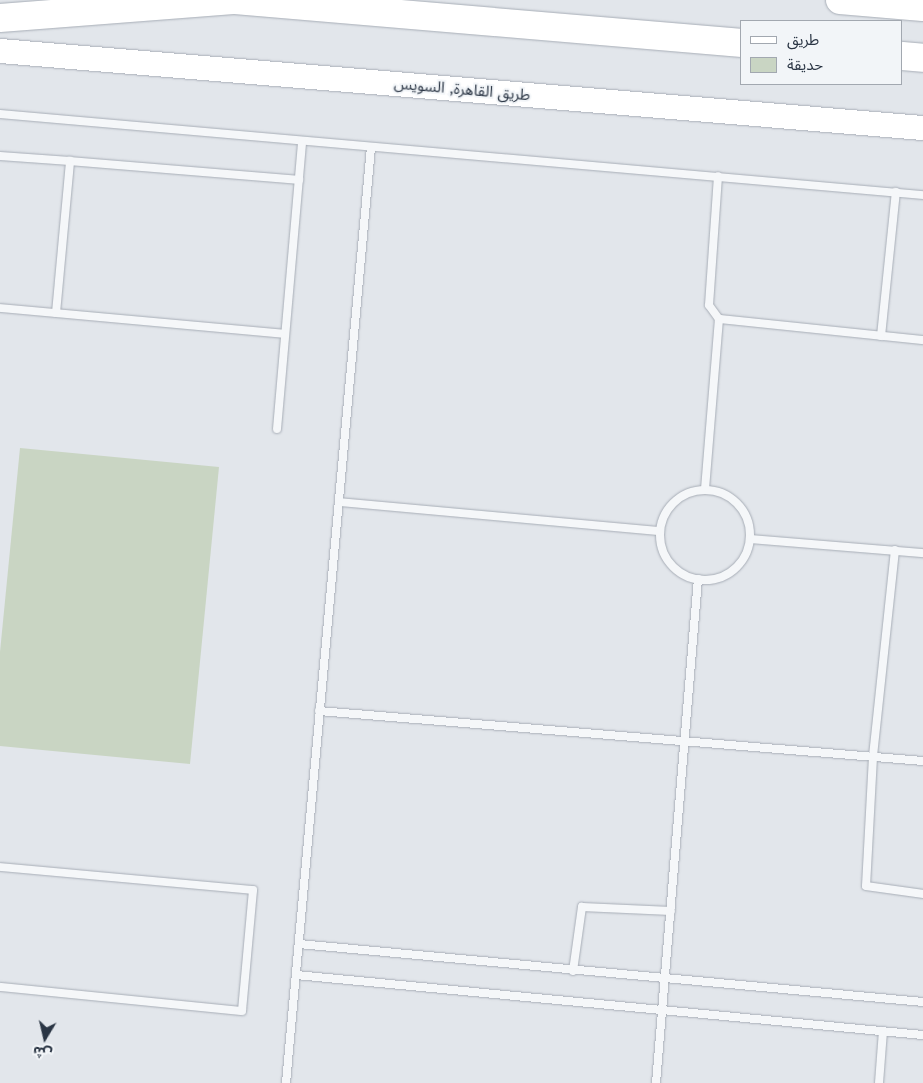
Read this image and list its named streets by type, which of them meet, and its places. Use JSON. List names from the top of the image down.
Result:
{
  "streets": {
    "main road": ["طريق القاهرة, السويس"]
  },
  "legend": ["طريق", "حديقة"],
  "north": "bottom"
}
